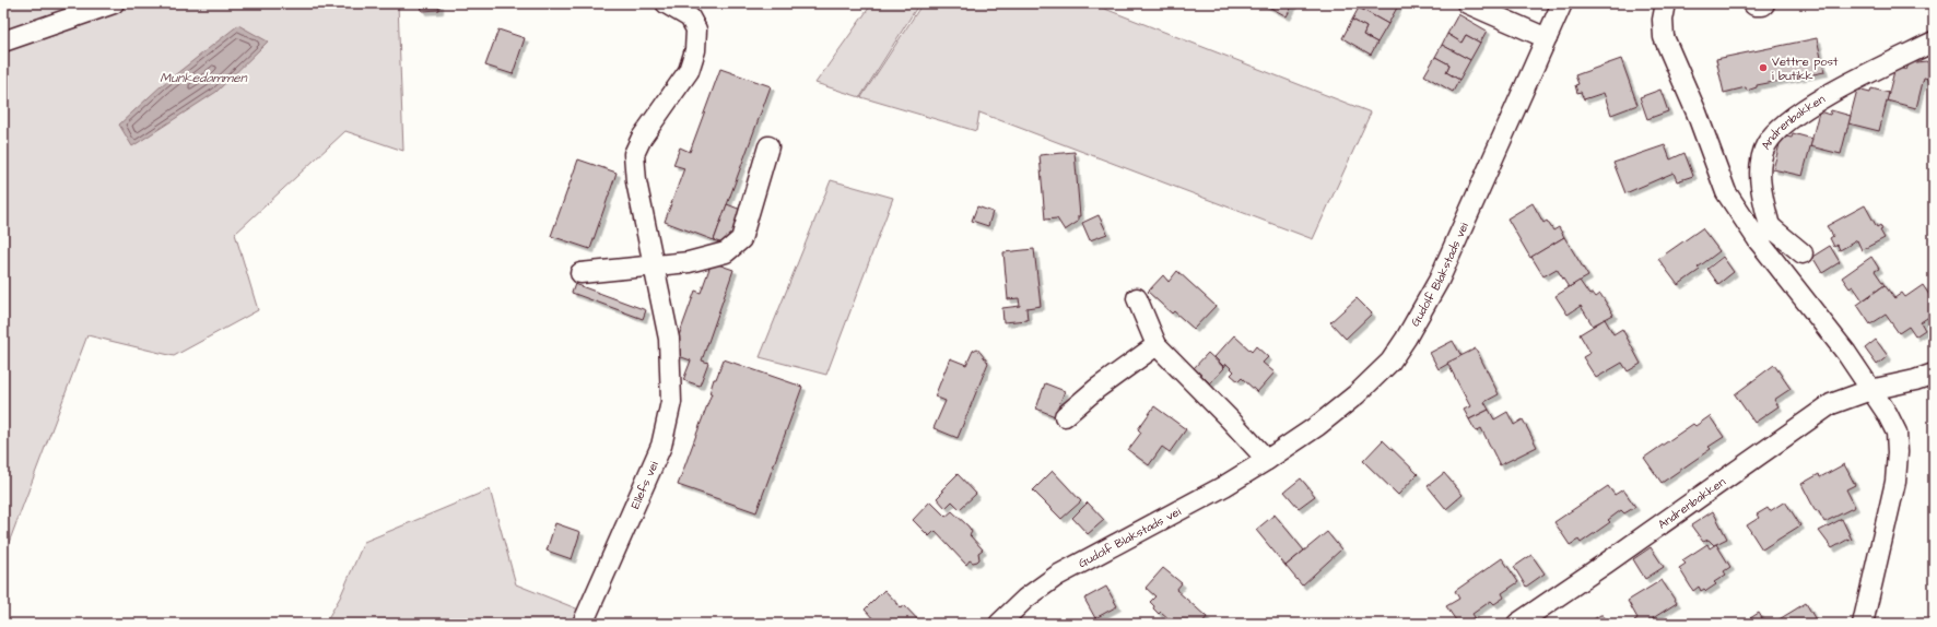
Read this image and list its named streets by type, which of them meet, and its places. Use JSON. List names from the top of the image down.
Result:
{
  "streets": {
    "street": ["Andrenbakken", "Gudolf Blakstads vei", "Ellefs vei"]
  },
  "water": ["Munkedammen"],
  "places": ["Vettre post i butikk"]
}
